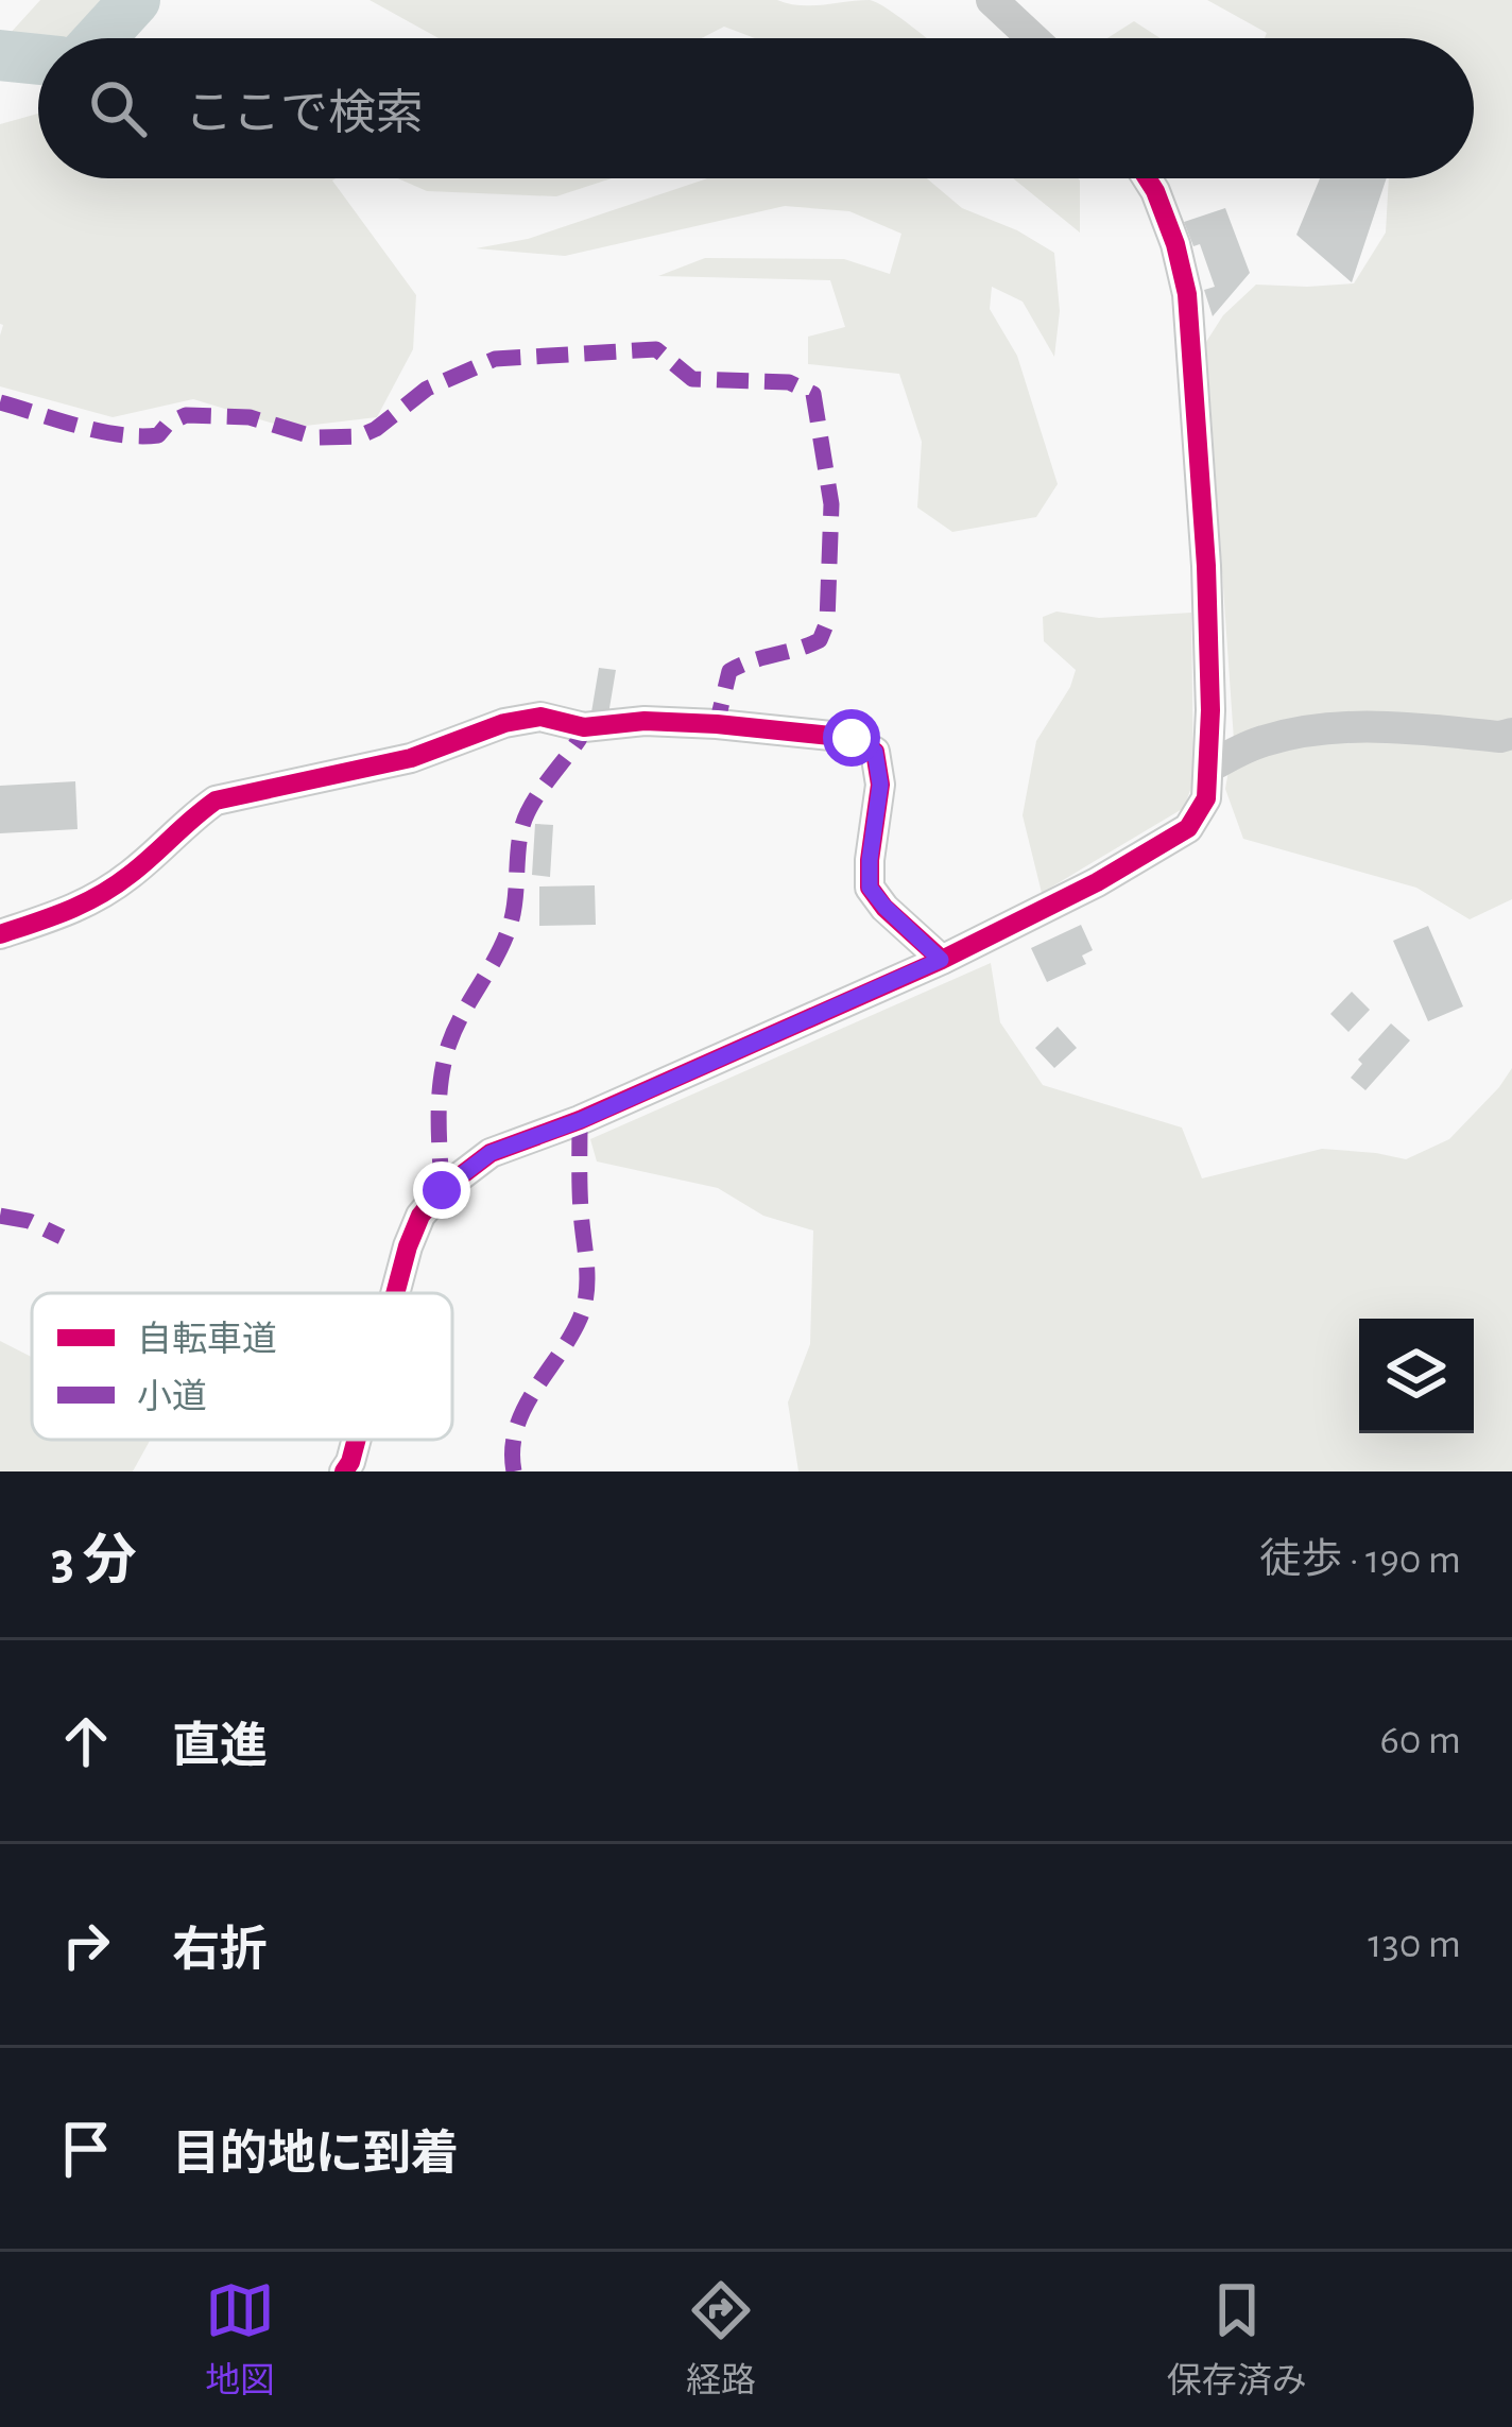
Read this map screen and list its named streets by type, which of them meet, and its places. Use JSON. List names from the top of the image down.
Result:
{
  "legend": ["自転車道", "小道"],
  "page": {
    "search": "ここで検索",
    "heading": ["3 分", "徒歩 · 190 m"],
    "list": [
      ["直進", "60 m"],
      ["右折", "130 m"],
      "目的地に到着"
    ],
    "nav": ["地図", "経路", "保存済み"]
  }
}
